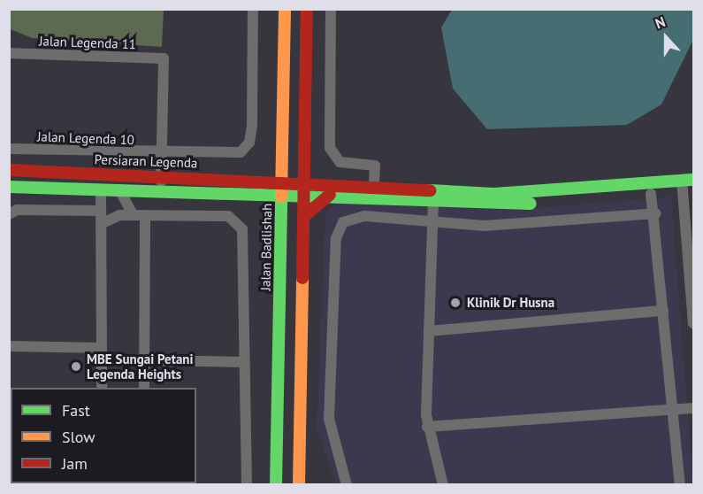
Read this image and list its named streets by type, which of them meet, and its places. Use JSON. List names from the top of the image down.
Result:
{
  "streets": {
    "street": [
      "Jalan Legenda 11",
      "Jalan Legenda 10",
      "Persiaran Legenda",
      "Jalan Badlishah"
    ]
  },
  "crossings": [
    ["Jalan Legenda 11", "Jalan Legenda 10"],
    ["Persiaran Legenda", "Jalan Badlishah"]
  ],
  "places": ["Klinik Dr Husna", "MBE Sungai Petani Legenda Heights"],
  "legend": ["Fast", "Slow", "Jam"],
  "north": "top"
}
